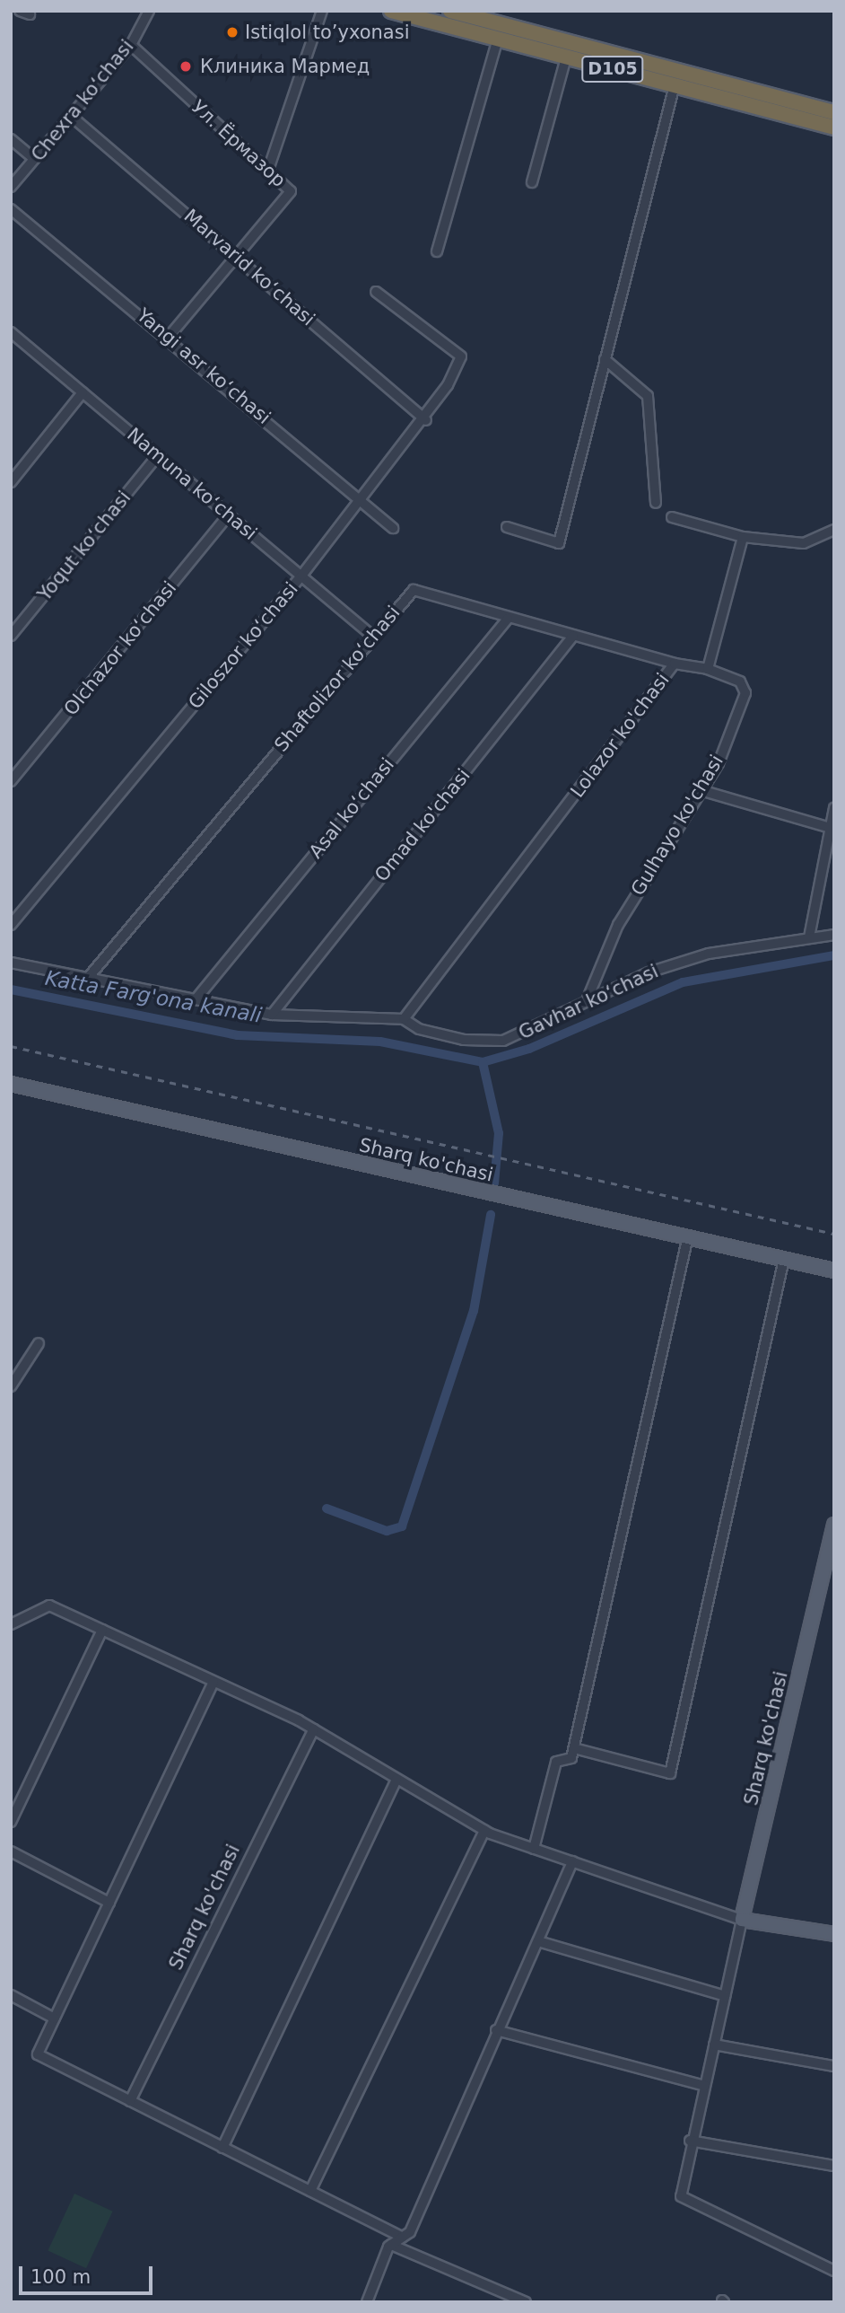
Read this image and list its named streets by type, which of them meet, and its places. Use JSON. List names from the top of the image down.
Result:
{
  "streets": {
    "highway": ["D105"],
    "main road": ["Sharq ko'chasi"],
    "street": [
      "Chexra koʻchasi",
      "Ул. Ёрмазор",
      "Marvarid koʻchasi",
      "Yangi asr koʻchasi",
      "Namuna koʻchasi",
      "Yoqut koʻchasi",
      "Giloszor koʻchasi",
      "Olchazor koʻchasi",
      "Shaftolizor koʻchasi",
      "Lolazor ko'chasi",
      "Asal koʻchasi",
      "Omad ko'chasi",
      "Gulhayo ko'chasi",
      "Gavhar koʻchasi"
    ]
  },
  "crossings": [
    ["Chexra koʻchasi", "Ул. Ёрмазор"],
    ["Chexra koʻchasi", "Marvarid koʻchasi"],
    ["Ул. Ёрмазор", "Marvarid koʻchasi"],
    ["Ул. Ёрмазор", "Yangi asr koʻchasi"],
    ["Marvarid koʻchasi", "Giloszor koʻchasi"],
    ["Yangi asr koʻchasi", "Giloszor koʻchasi"],
    ["Namuna koʻchasi", "Yoqut koʻchasi"],
    ["Namuna koʻchasi", "Giloszor koʻchasi"],
    ["Namuna koʻchasi", "Olchazor koʻchasi"],
    ["Namuna koʻchasi", "Shaftolizor koʻchasi"],
    ["Shaftolizor koʻchasi", "Lolazor ko'chasi"],
    ["Shaftolizor koʻchasi", "Asal koʻchasi"],
    ["Shaftolizor koʻchasi", "Omad ko'chasi"],
    ["Shaftolizor koʻchasi", "Gavhar koʻchasi"],
    ["Lolazor ko'chasi", "Gulhayo ko'chasi"],
    ["Lolazor ko'chasi", "Gavhar koʻchasi"],
    ["Asal koʻchasi", "Gavhar koʻchasi"],
    ["Omad ko'chasi", "Gavhar koʻchasi"],
    ["Gulhayo ko'chasi", "Gavhar koʻchasi"]
  ],
  "water": ["Katta Farg'ona kanali"],
  "places": ["Istiqlol to’yxonasi", "Клиника Мармед"],
  "scale_bar": "100 m"
}
